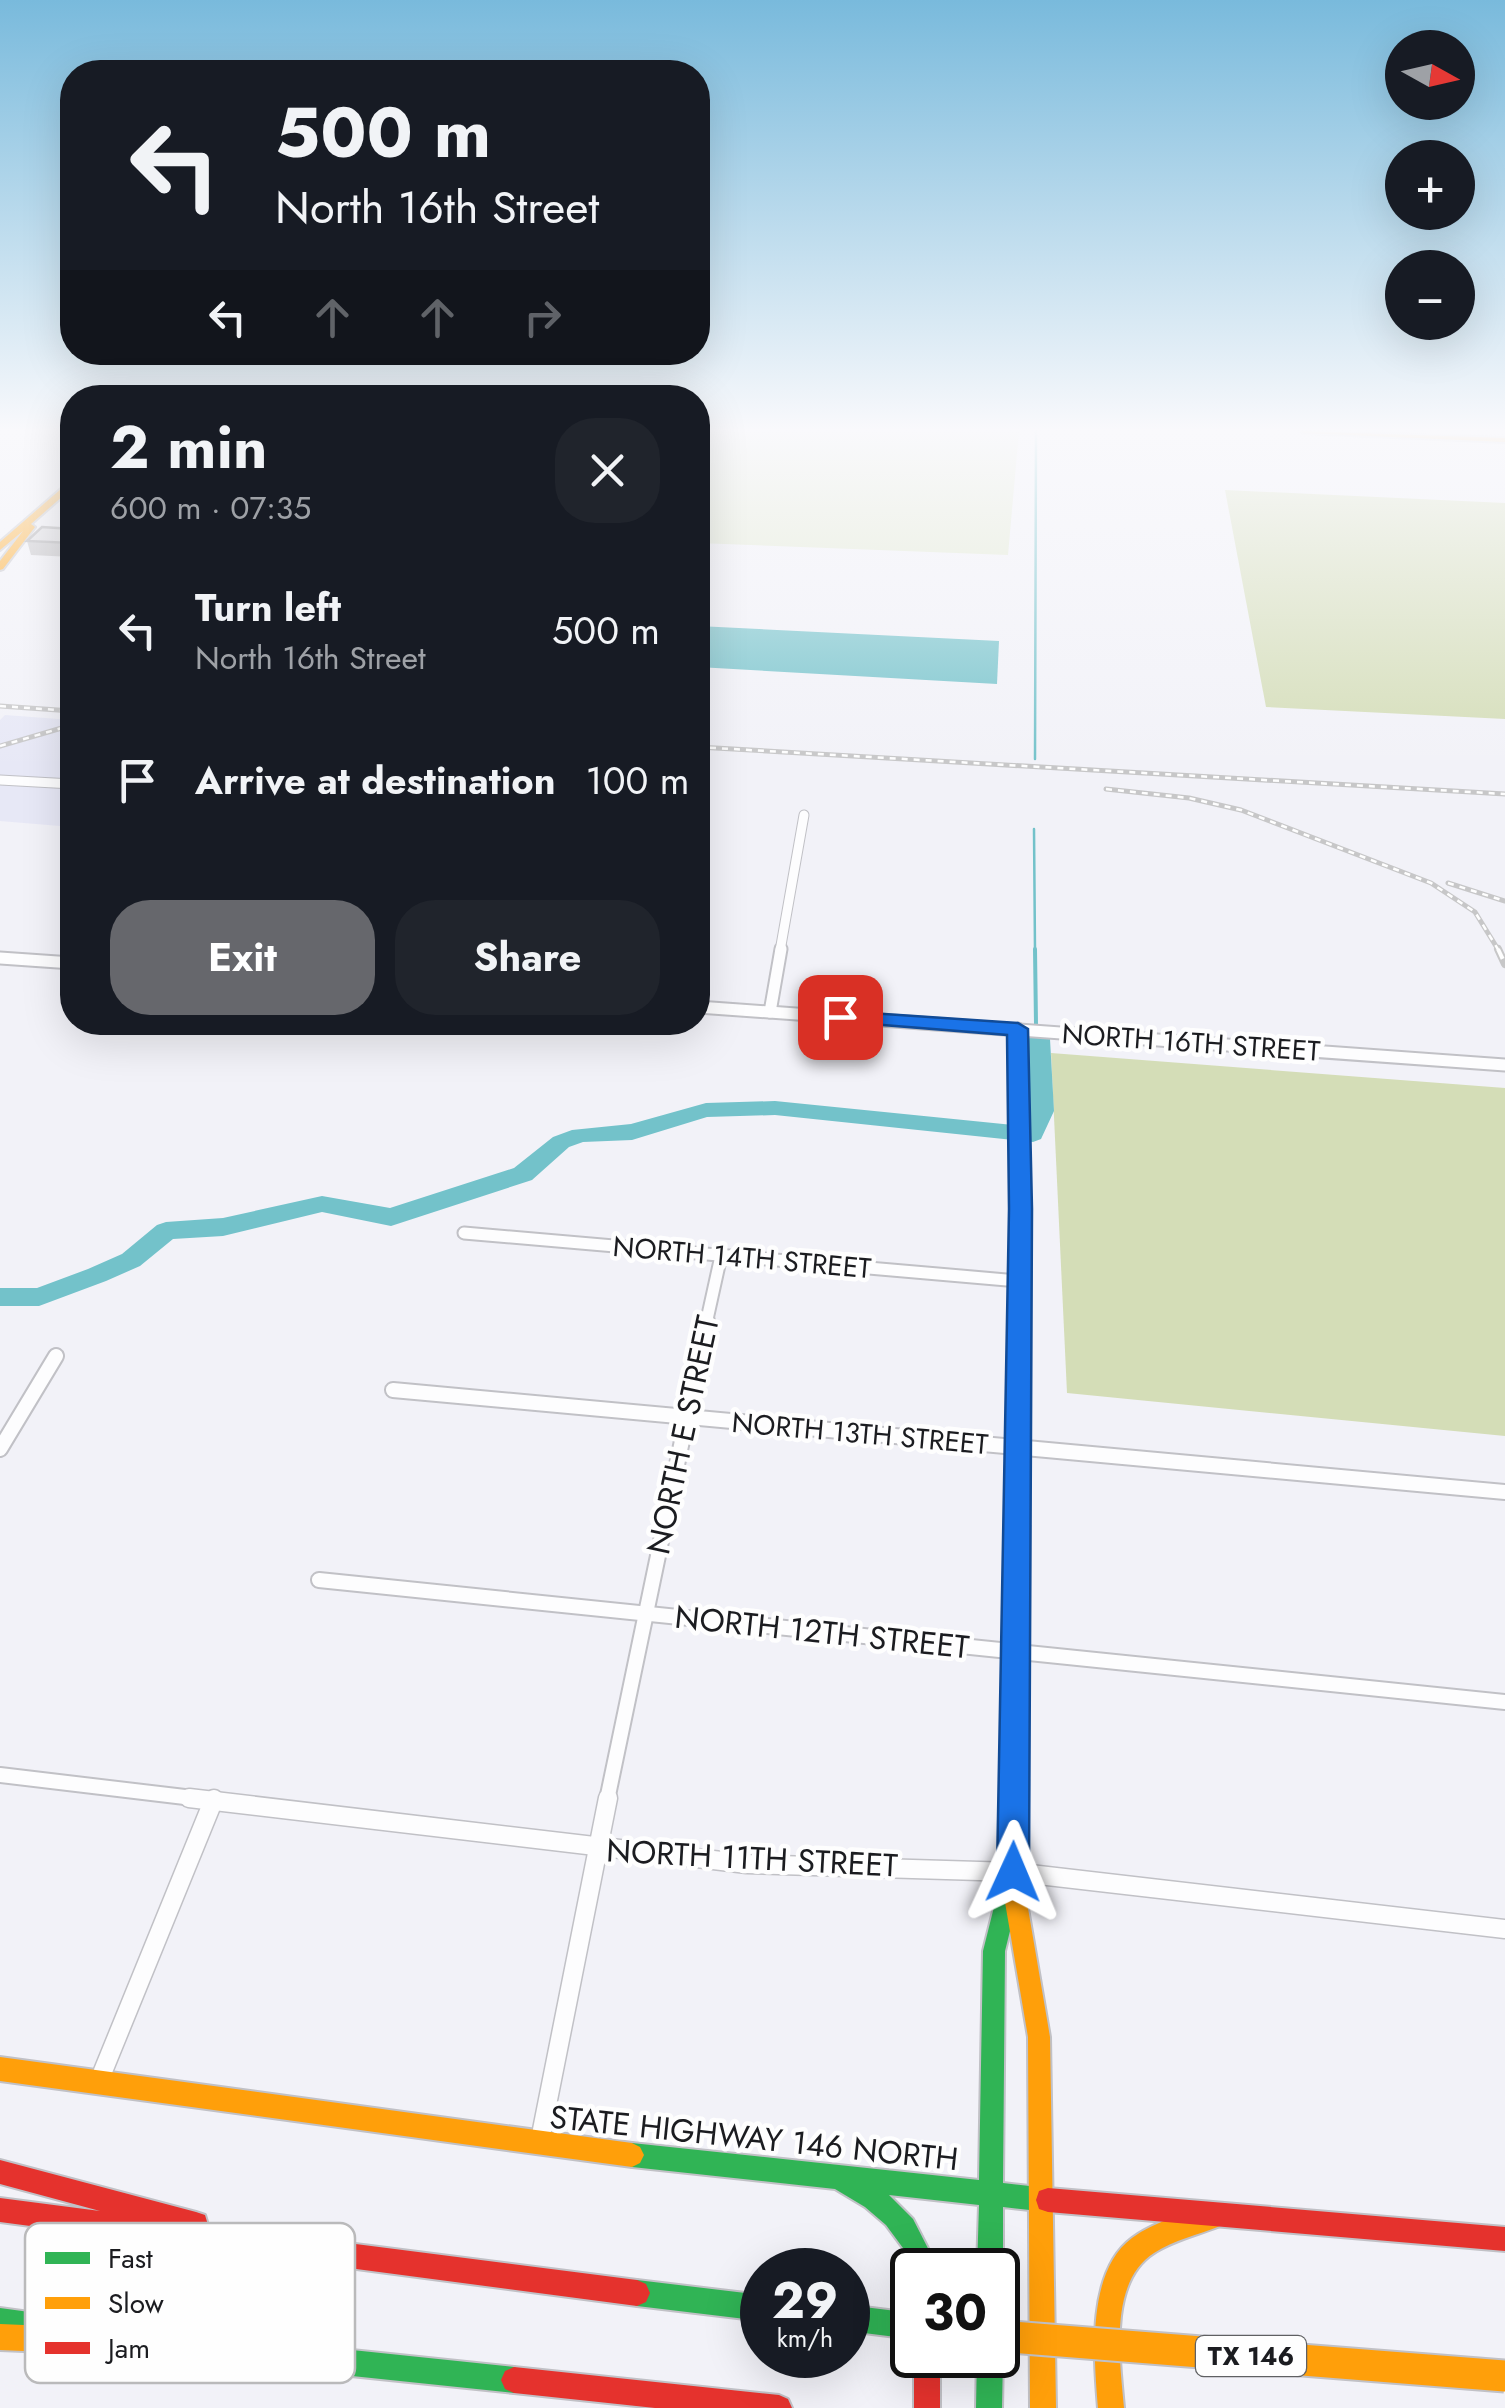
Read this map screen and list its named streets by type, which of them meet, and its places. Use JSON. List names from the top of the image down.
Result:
{
  "streets": {
    "main road": ["STATE HIGHWAY 146 NORTH", "TX 146"],
    "street": [
      "NORTH 16TH STREET",
      "NORTH 14TH STREET",
      "NORTH 13TH STREET",
      "NORTH E STREET",
      "NORTH 12TH STREET",
      "NORTH 11TH STREET"
    ]
  },
  "crossings": [
    ["NORTH 14TH STREET", "NORTH E STREET"],
    ["NORTH 13TH STREET", "NORTH E STREET"],
    ["NORTH E STREET", "NORTH 12TH STREET"],
    ["NORTH E STREET", "NORTH 11TH STREET"],
    ["NORTH E STREET", "STATE HIGHWAY 146 NORTH"]
  ],
  "legend": ["Fast", "Slow", "Jam"],
  "north": "right",
  "page": {
    "map_buttons": ["+", "−"],
    "turn": ["500 m", "North 16th Street"],
    "heading": ["2 min", "600 m · 07:35"],
    "list": [
      {
        "name": "Turn left",
        "note": "North 16th Street",
        "value": "500 m"
      },
      {
        "name": "Arrive at destination",
        "value": "100 m"
      }
    ],
    "buttons": ["Exit", "Share"],
    "speed": "29 km/h",
    "limit": "30"
  }
}
